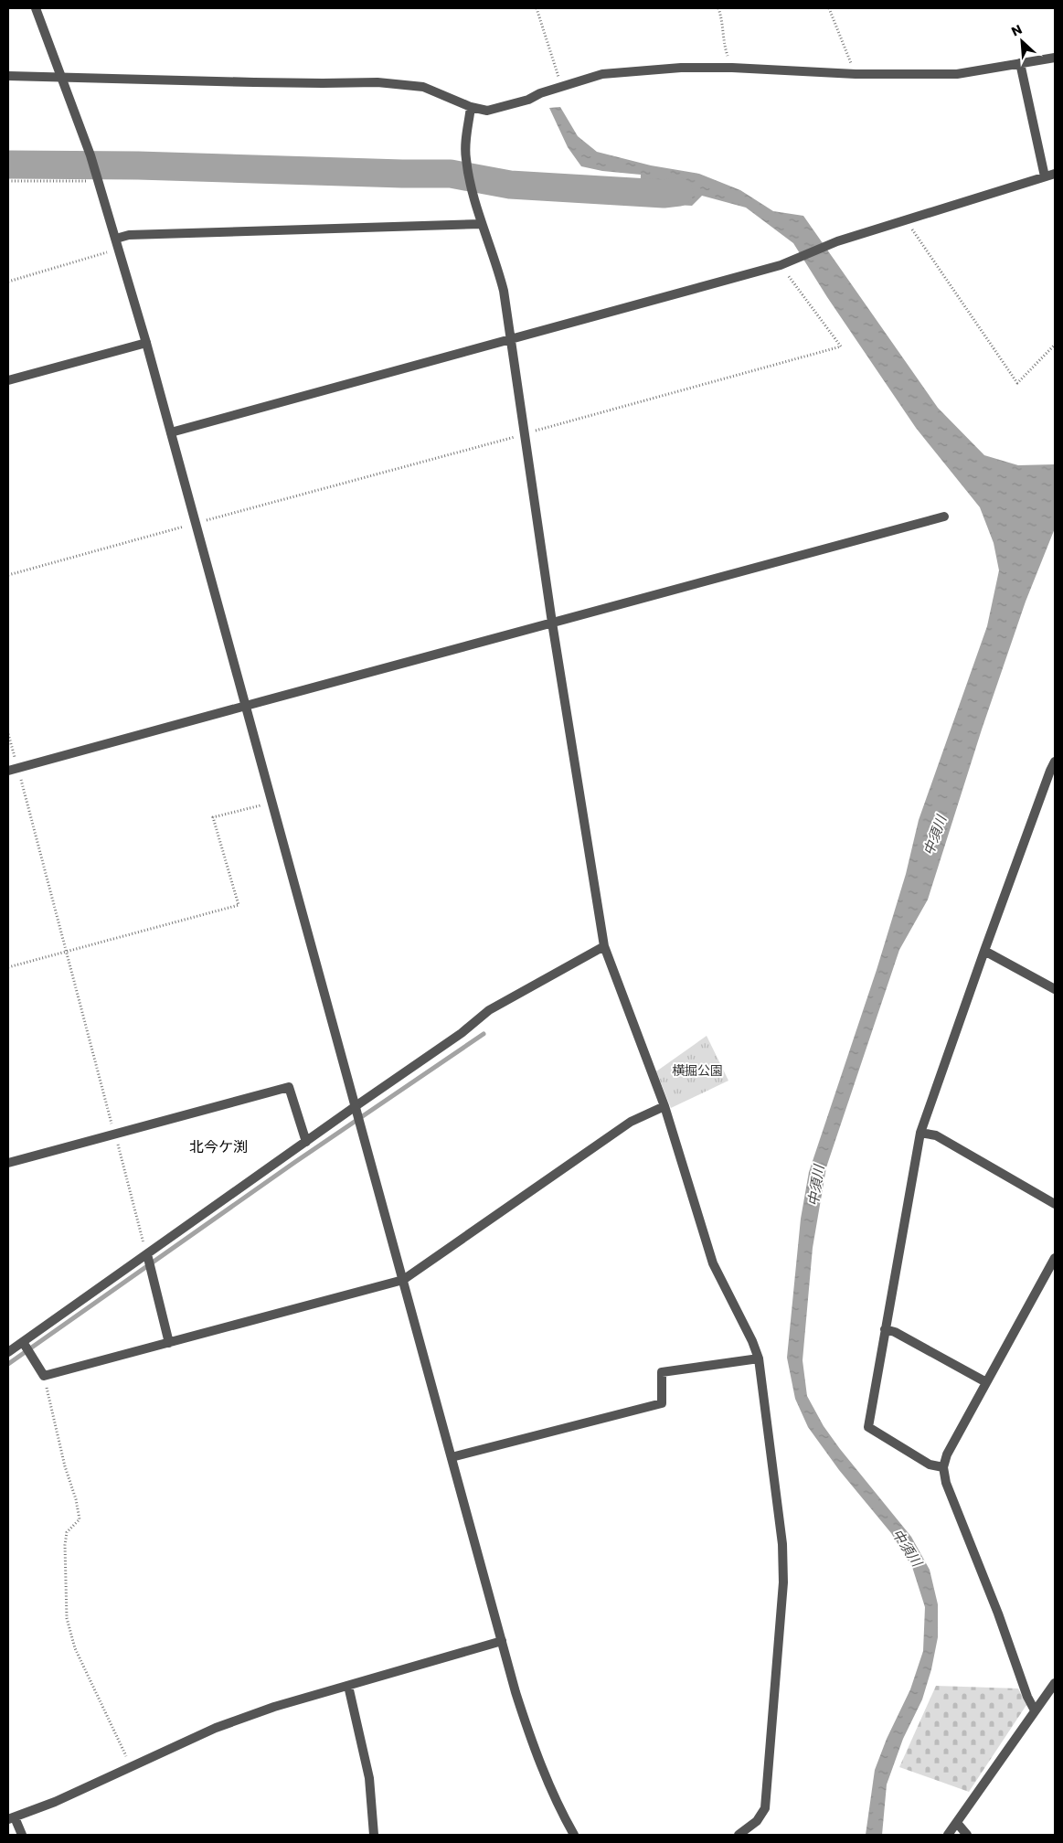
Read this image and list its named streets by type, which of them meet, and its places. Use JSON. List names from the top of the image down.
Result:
{
  "districts": ["北今ケ渕"],
  "water": ["中須川"],
  "parks": ["横掘公園"],
  "north": "top left"
}
